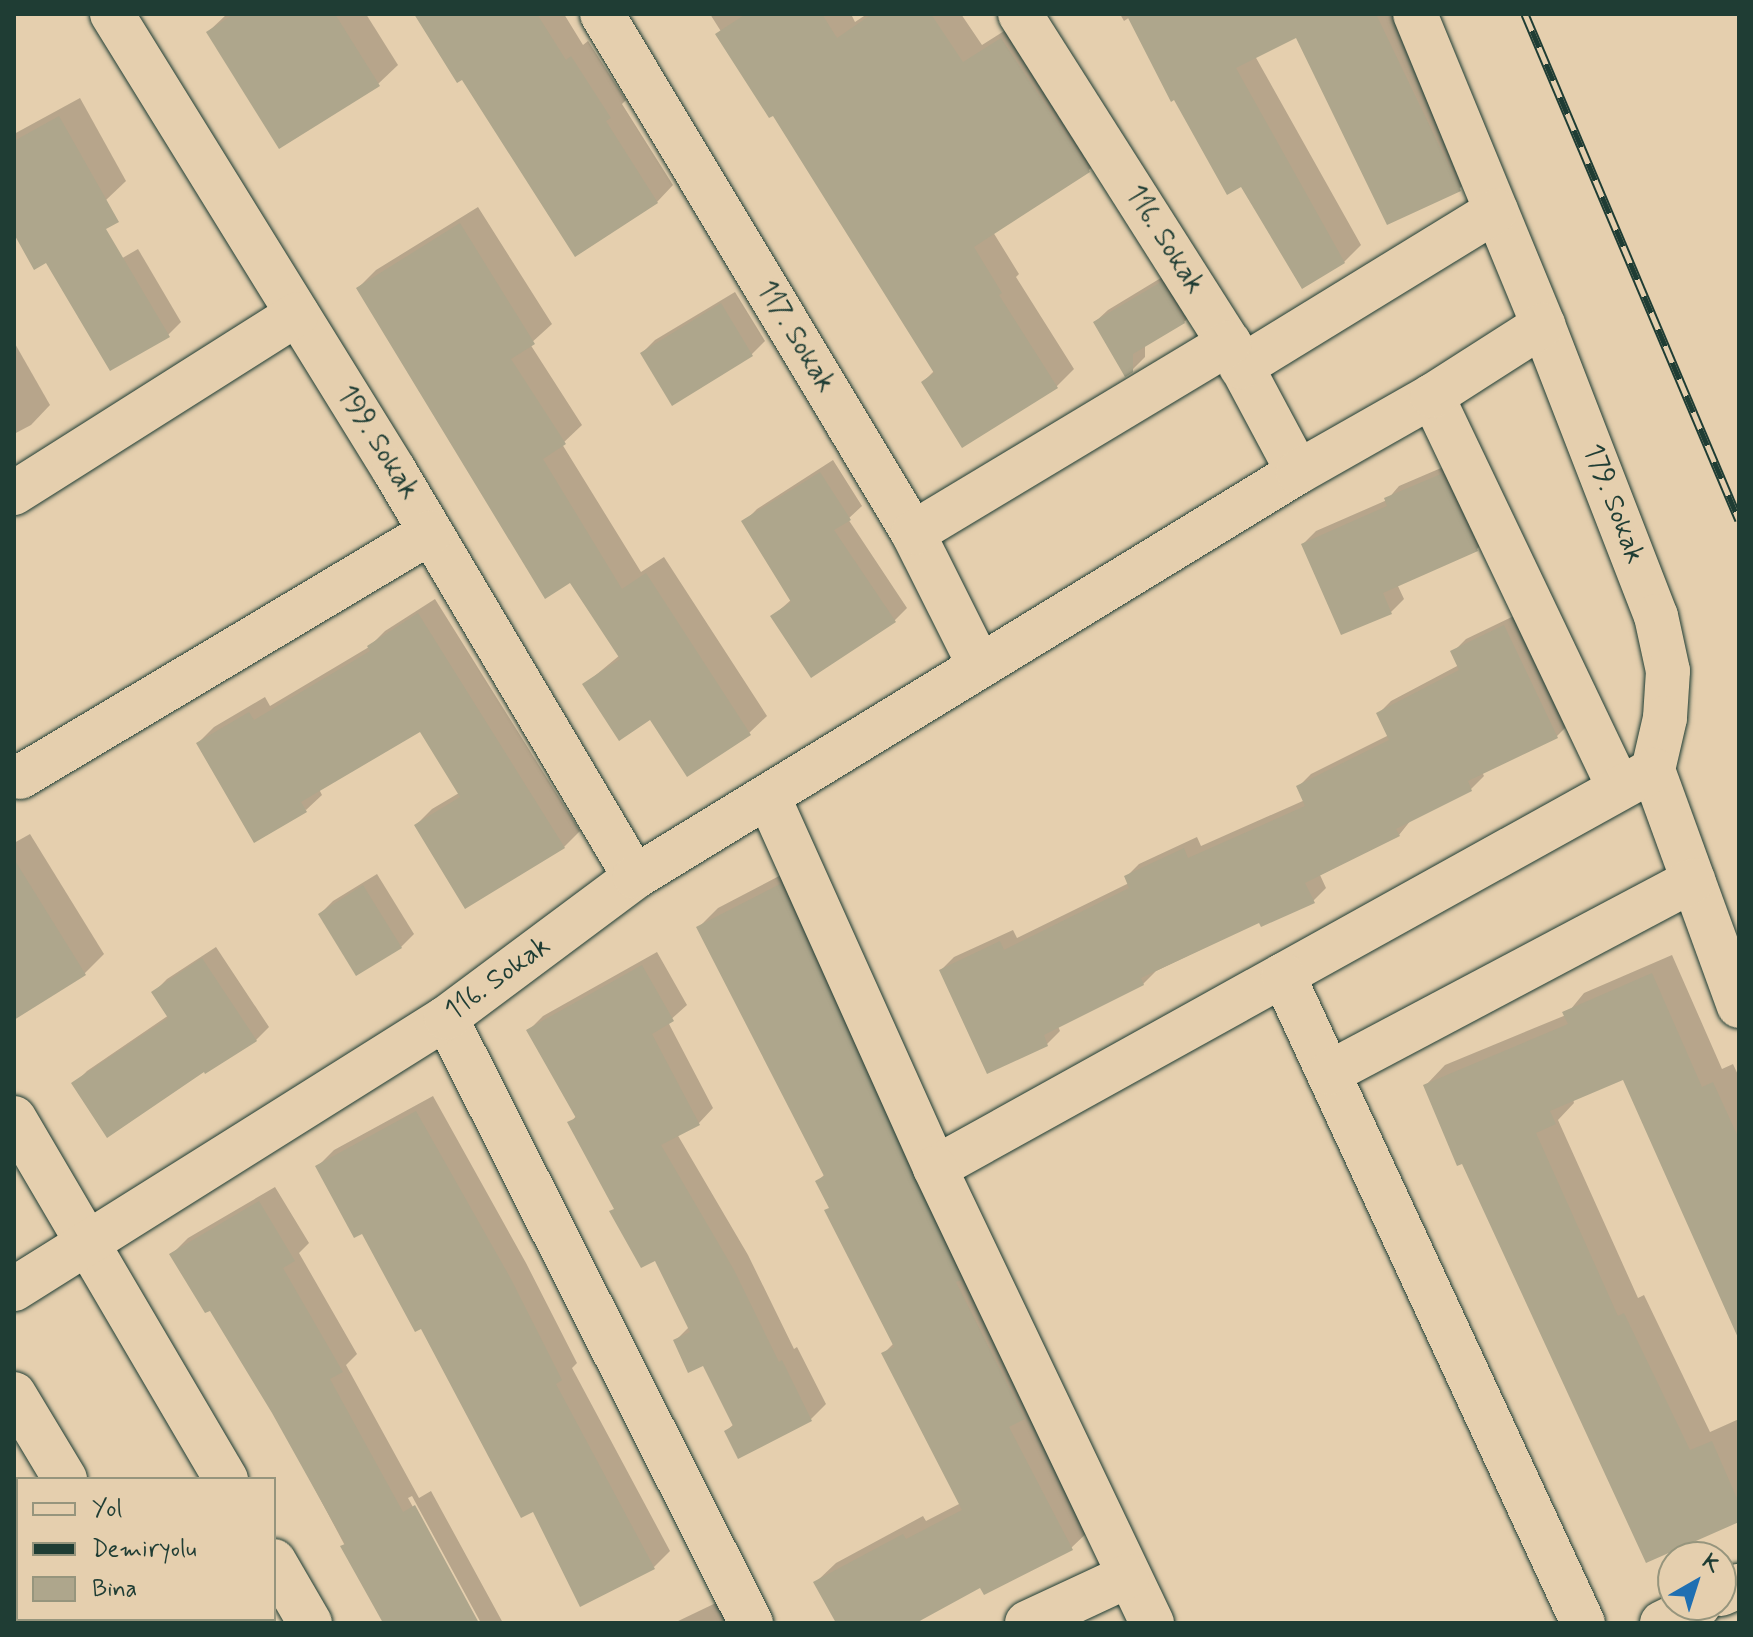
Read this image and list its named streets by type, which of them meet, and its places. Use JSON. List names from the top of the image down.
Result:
{
  "streets": {
    "street": [
      "116. Sokak",
      "117. Sokak",
      "199. Sokak",
      "179. Sokak"
    ]
  },
  "crossings": [
    ["116. Sokak", "117. Sokak"],
    ["116. Sokak", "199. Sokak"],
    ["116. Sokak", "179. Sokak"]
  ],
  "legend": ["Yol", "Demiryolu", "Bina"],
  "north": "top right"
}
